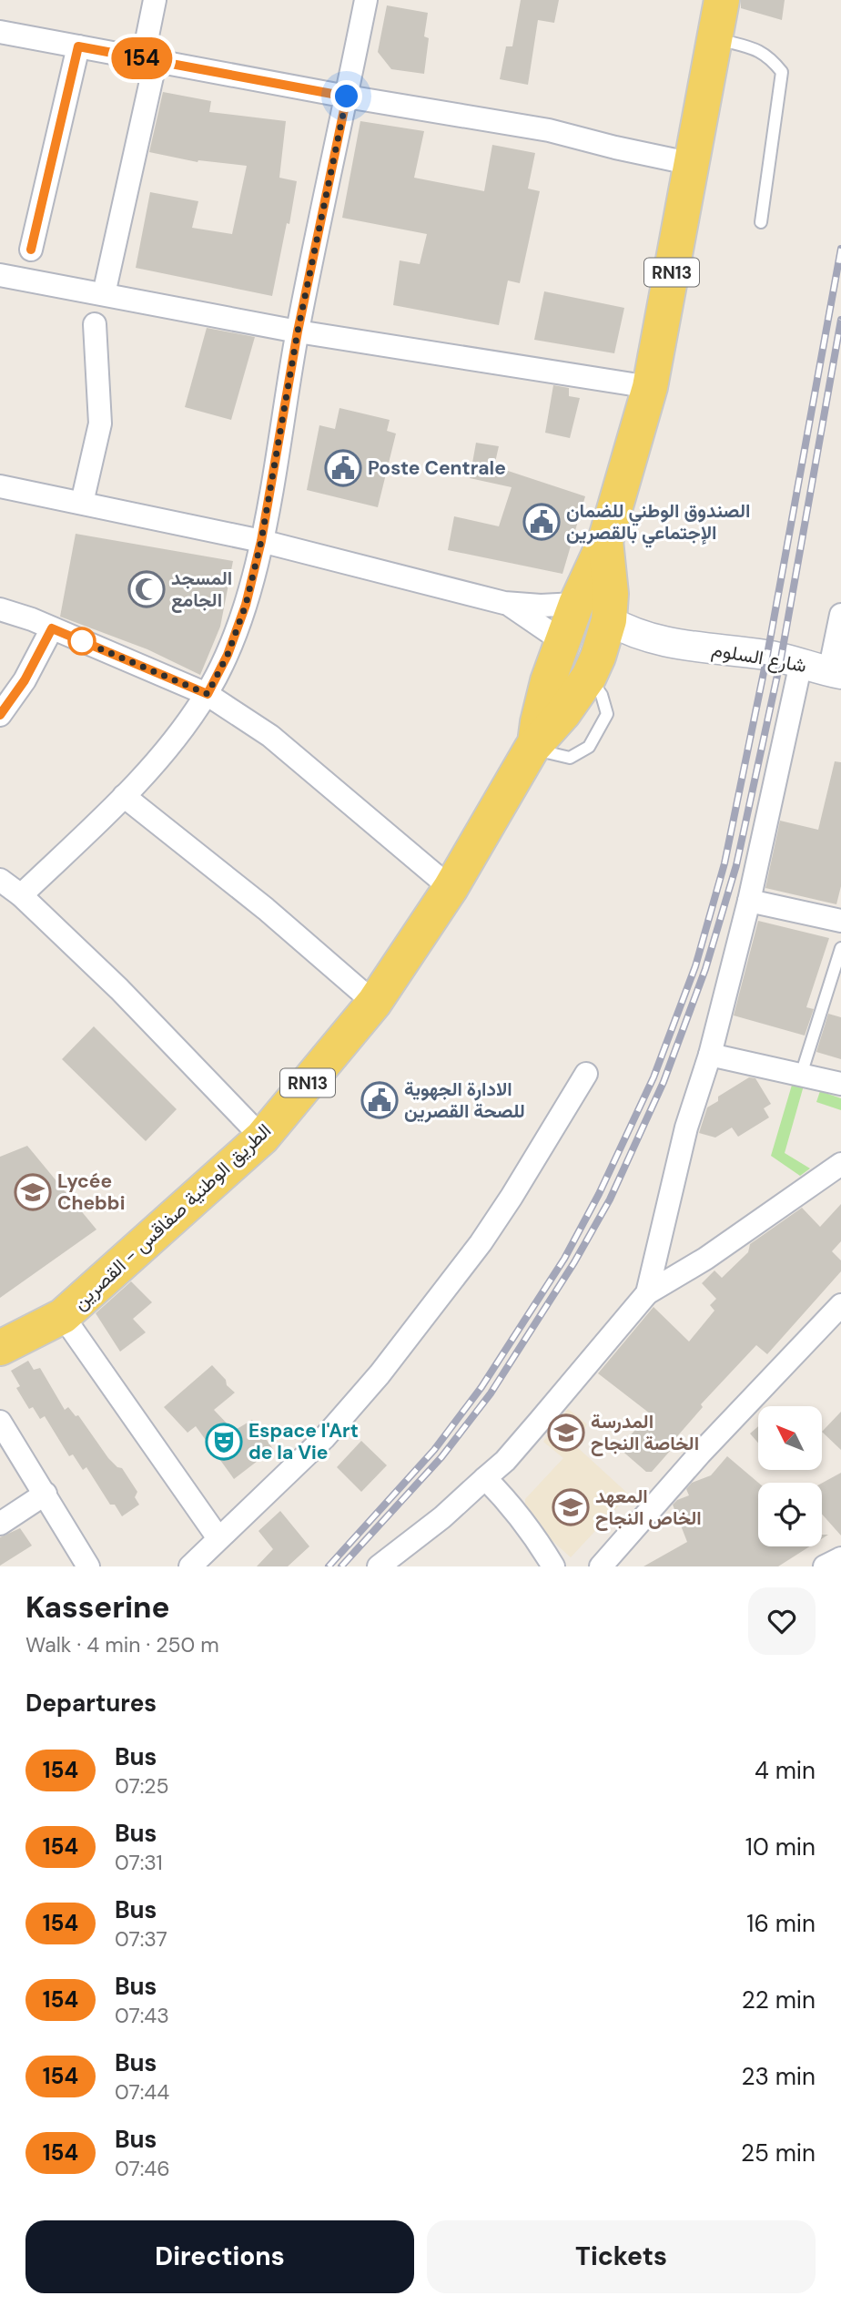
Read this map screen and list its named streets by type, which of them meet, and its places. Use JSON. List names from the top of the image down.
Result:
{
  "streets": {
    "main road": ["RN13", "الطريق الوطنية صفاقس - القصرين"],
    "street": ["شارع السلوم"]
  },
  "crossings": [
    ["شارع السلوم", "الطريق الوطنية صفاقس - القصرين"]
  ],
  "places": {
    "public building": ["Poste Centrale", "الصندوق الوطني للضمان الإجتماعي بالقصرين", "الادارة الجهوية للصحة القصرين"],
    "mosque": ["المسجد الجامع"],
    "school or university": ["Lycée Chebbi", "المدرسة الخاصة النجاح", "المعهد الخاص النجاح"],
    "theatre": ["Espace l'Art de la Vie"]
  },
  "lines": ["bus line 154"],
  "north": "top left",
  "page": {
    "on_map": "154",
    "heading": [
      ["Kasserine", "Walk · 4 min · 250 m"],
      "Departures"
    ],
    "list": [
      {
        "mark": "154",
        "name": "Bus",
        "note": "07:25",
        "value": "4 min"
      },
      {
        "mark": "154",
        "name": "Bus",
        "note": "07:31",
        "value": "10 min"
      },
      {
        "mark": "154",
        "name": "Bus",
        "note": "07:37",
        "value": "16 min"
      },
      {
        "mark": "154",
        "name": "Bus",
        "note": "07:43",
        "value": "22 min"
      },
      {
        "mark": "154",
        "name": "Bus",
        "note": "07:44",
        "value": "23 min"
      },
      {
        "mark": "154",
        "name": "Bus",
        "note": "07:46",
        "value": "25 min"
      }
    ],
    "buttons": ["Directions", "Tickets"]
  }
}
